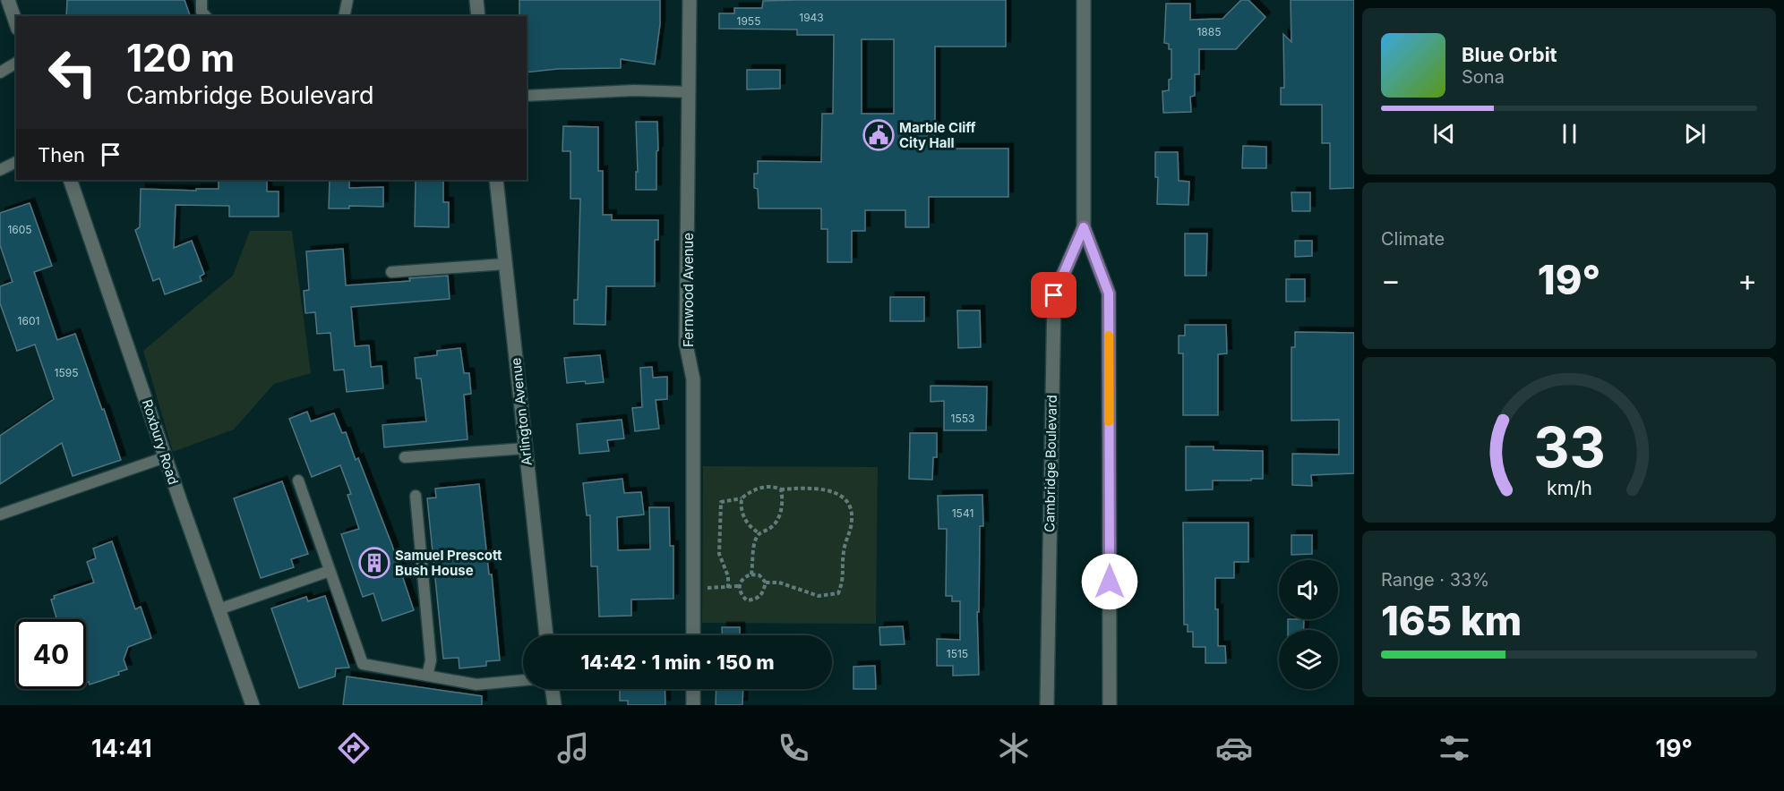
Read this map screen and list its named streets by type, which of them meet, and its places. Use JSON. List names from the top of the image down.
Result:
{
  "streets": {
    "street": [
      "Fernwood Avenue",
      "Arlington Avenue",
      "Roxbury Road",
      "Cambridge Boulevard"
    ]
  },
  "places": {
    "public building": ["Marble Cliff City Hall"],
    "building": ["Samuel Prescott Bush House"]
  },
  "house_numbers": [
    "1943",
    "1955",
    "1885",
    "1605",
    "1601",
    "1595",
    "1553",
    "1541",
    "1515"
  ],
  "page": {
    "turn": ["120 m", "Cambridge Boulevard"],
    "song": ["Blue Orbit", "Sona"],
    "then": "Then",
    "tile": [
      "Climate",
      ["Range · 33%", "165 km"]
    ],
    "heat": ["−", "19°", "+"],
    "limit": "40",
    "trip": "14:42 · 1 min · 150 m",
    "tabs": ["14:41", "19°"],
    "gauge": ["33", "km/h"]
  }
}
